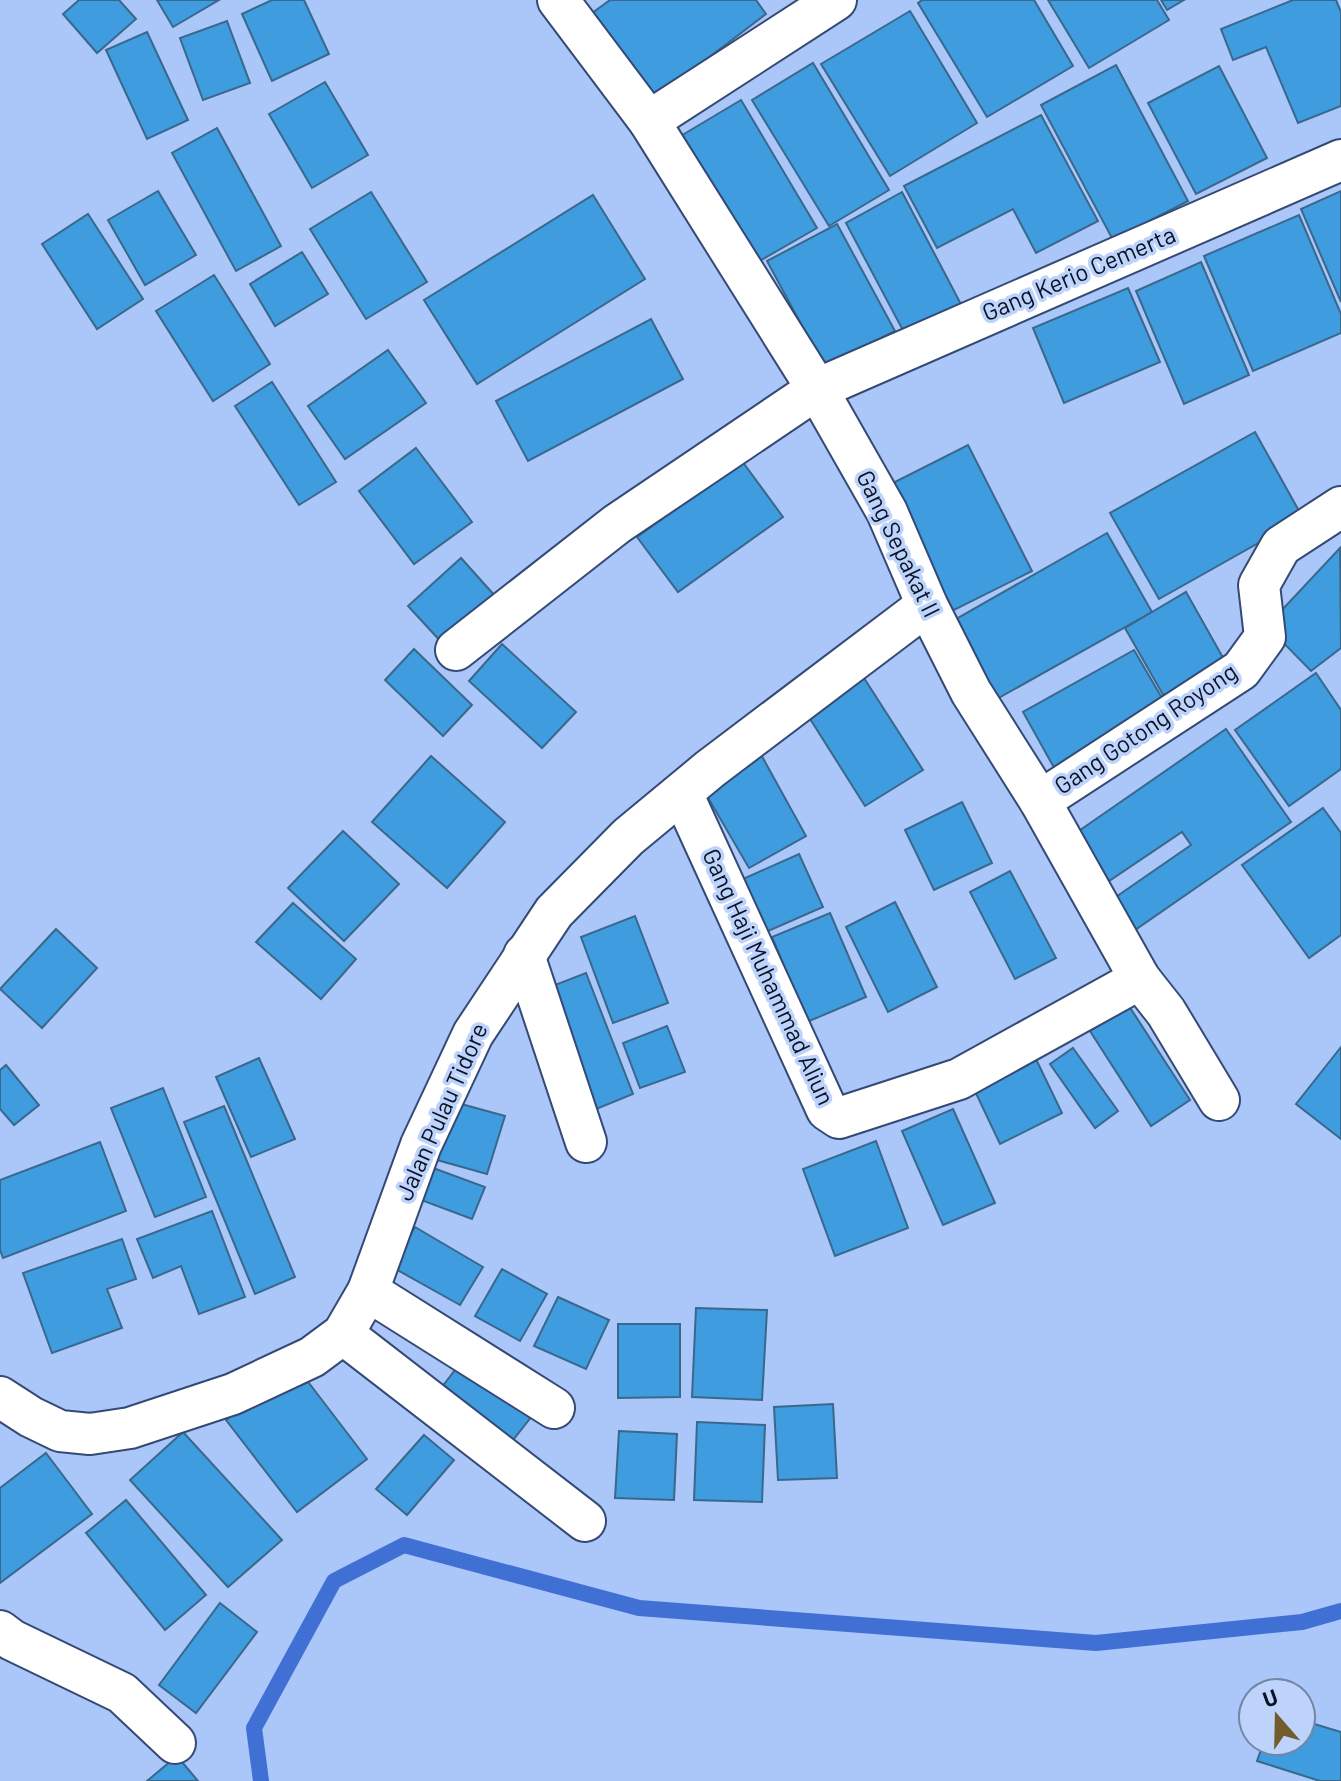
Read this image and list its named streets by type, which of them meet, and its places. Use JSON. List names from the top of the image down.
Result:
{
  "streets": {
    "street": [
      "Gang Kerio Cemerta",
      "Gang Sepakat II",
      "Gang Gotong Royong",
      "Gang Haji Muhammad Aliun",
      "Jalan Pulau Tidore"
    ]
  },
  "crossings": [
    ["Gang Kerio Cemerta", "Gang Sepakat II"],
    ["Gang Sepakat II", "Gang Gotong Royong"],
    ["Gang Sepakat II", "Gang Haji Muhammad Aliun"],
    ["Gang Sepakat II", "Jalan Pulau Tidore"],
    ["Gang Haji Muhammad Aliun", "Jalan Pulau Tidore"]
  ],
  "north": "top"
}
